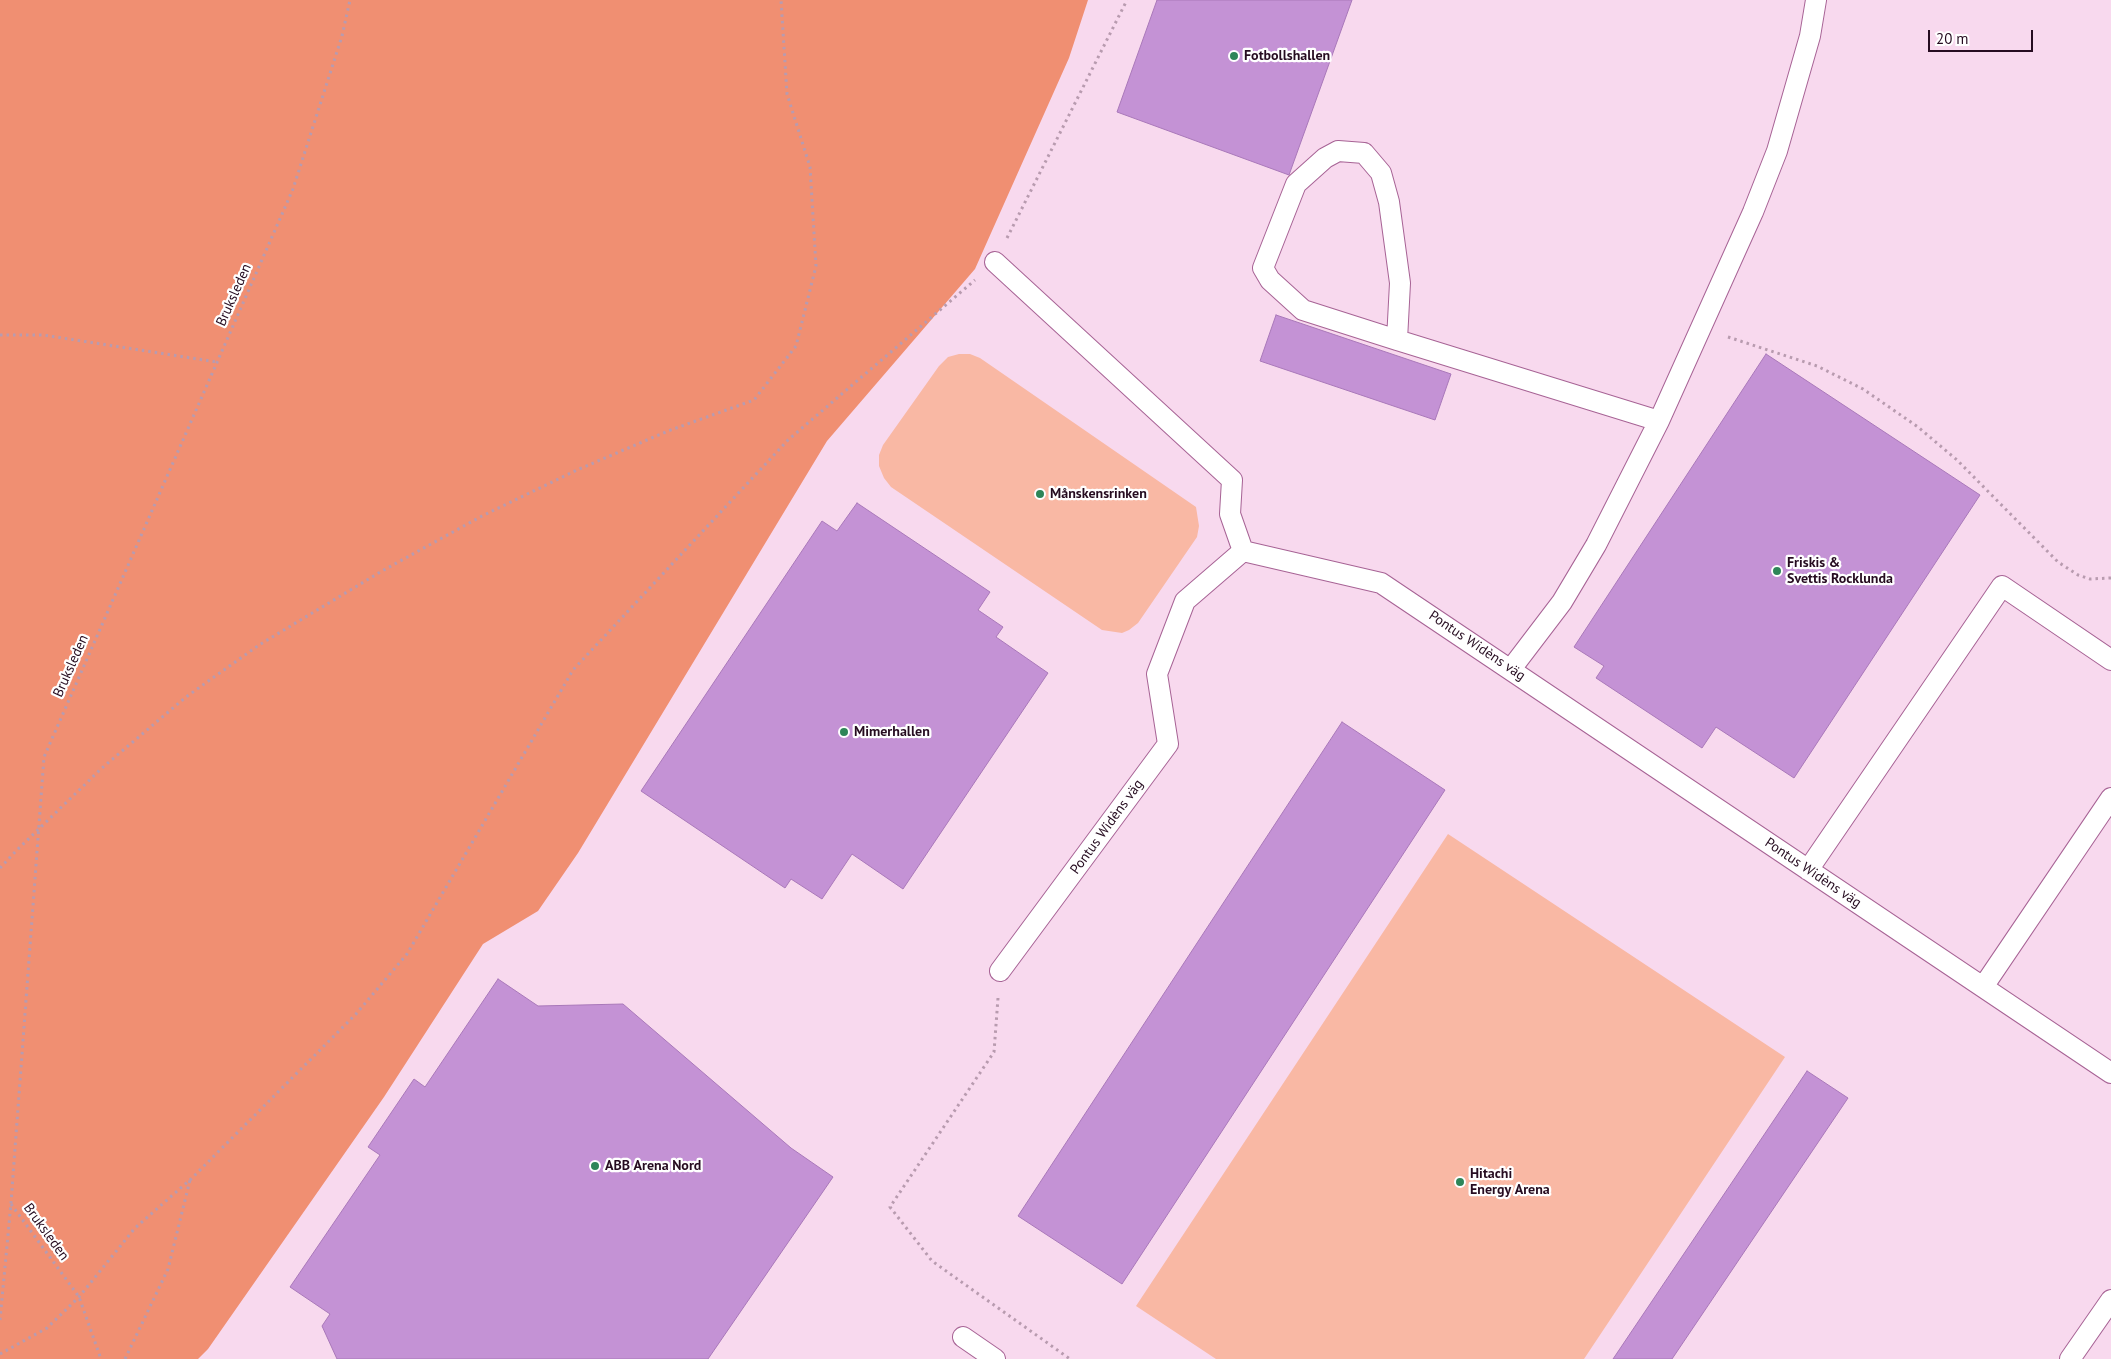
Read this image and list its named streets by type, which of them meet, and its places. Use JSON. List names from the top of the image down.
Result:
{
  "streets": {
    "lane": ["Pontus Widèns väg"],
    "path": ["Bruksleden"]
  },
  "places": [
    "Fotbollshallen",
    "Månskensrinken",
    "Friskis & Svettis Rocklunda",
    "Mimerhallen",
    "ABB Arena Nord",
    "Hitachi Energy Arena"
  ],
  "scale_bar": "20 m"
}
